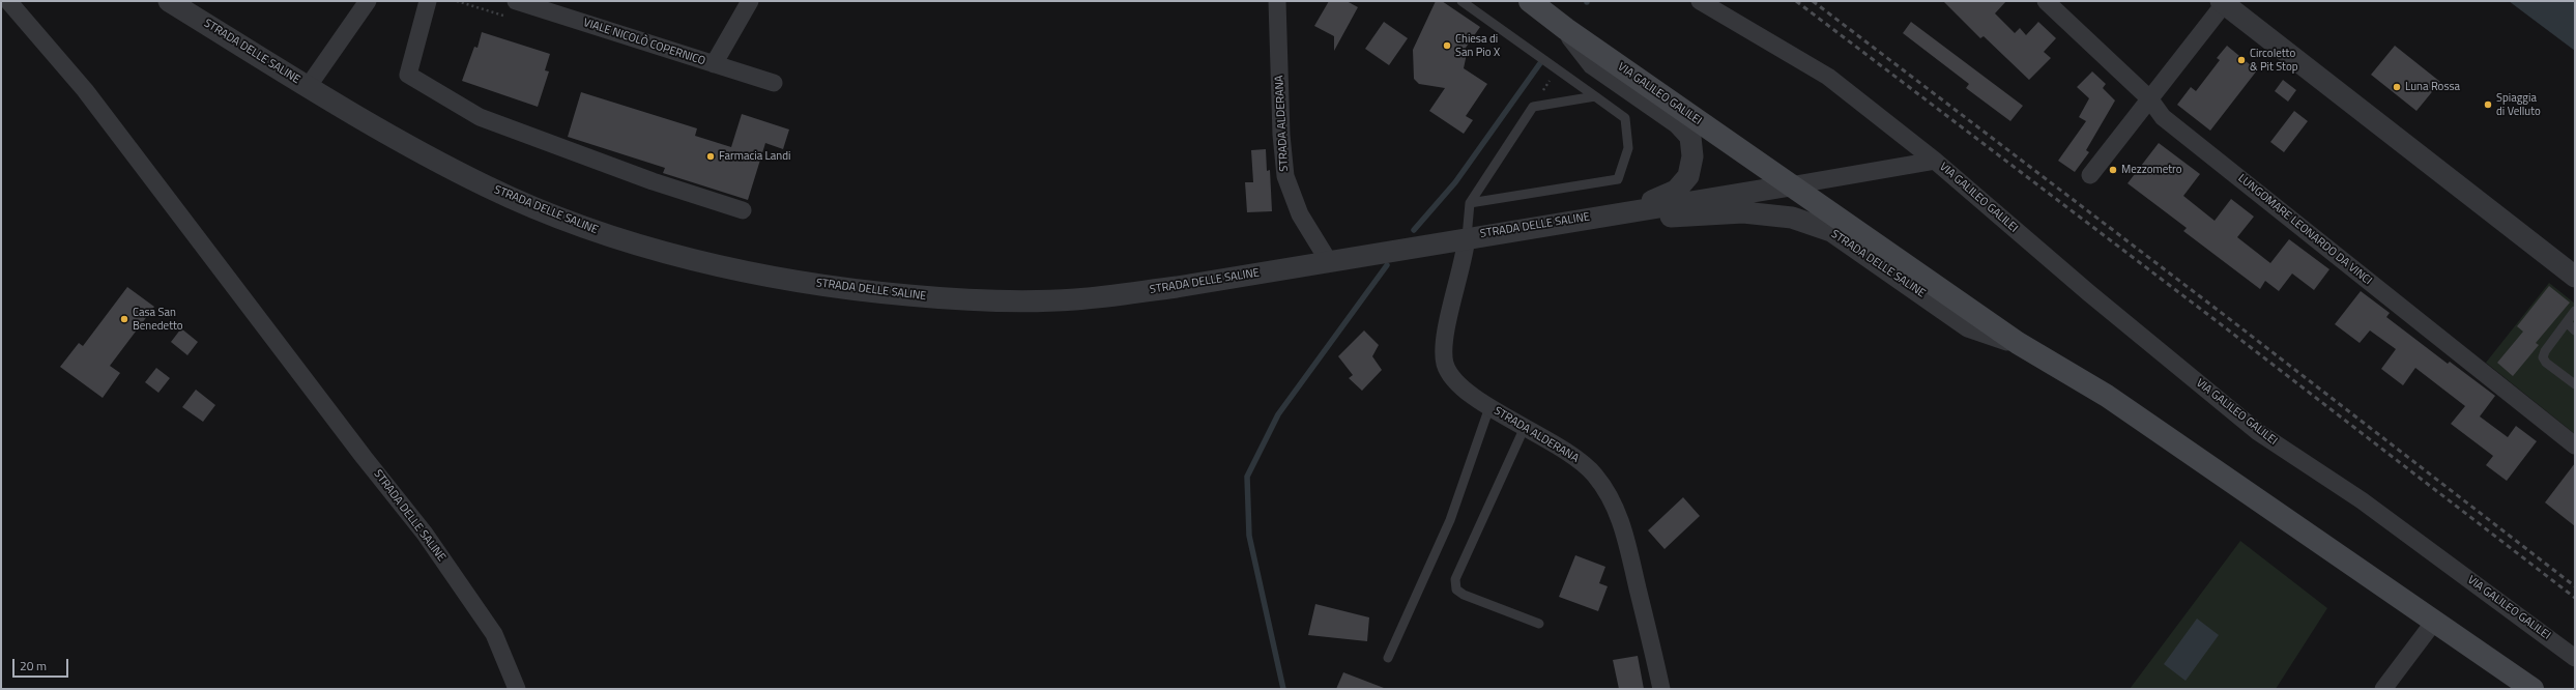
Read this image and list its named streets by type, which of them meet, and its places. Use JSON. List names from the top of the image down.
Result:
{
  "streets": {
    "main road": ["VIA GALILEO GALILEI"],
    "street": [
      "VIALE NICOLÒ COPERNICO",
      "STRADA DELLE SALINE",
      "STRADA ALDERANA",
      "LUNGOMARE LEONARDO DA VINCI"
    ]
  },
  "crossings": [
    ["STRADA DELLE SALINE", "VIA GALILEO GALILEI"],
    ["STRADA DELLE SALINE", "STRADA ALDERANA"]
  ],
  "places": [
    "Chiesa di San Pio X",
    "Circoletto & Pit Stop",
    "Luna Rossa",
    "Spiaggia di Velluto",
    "Farmacia Landi",
    "Mezzometro",
    "Casa San Benedetto"
  ],
  "scale_bar": "20 m"
}
